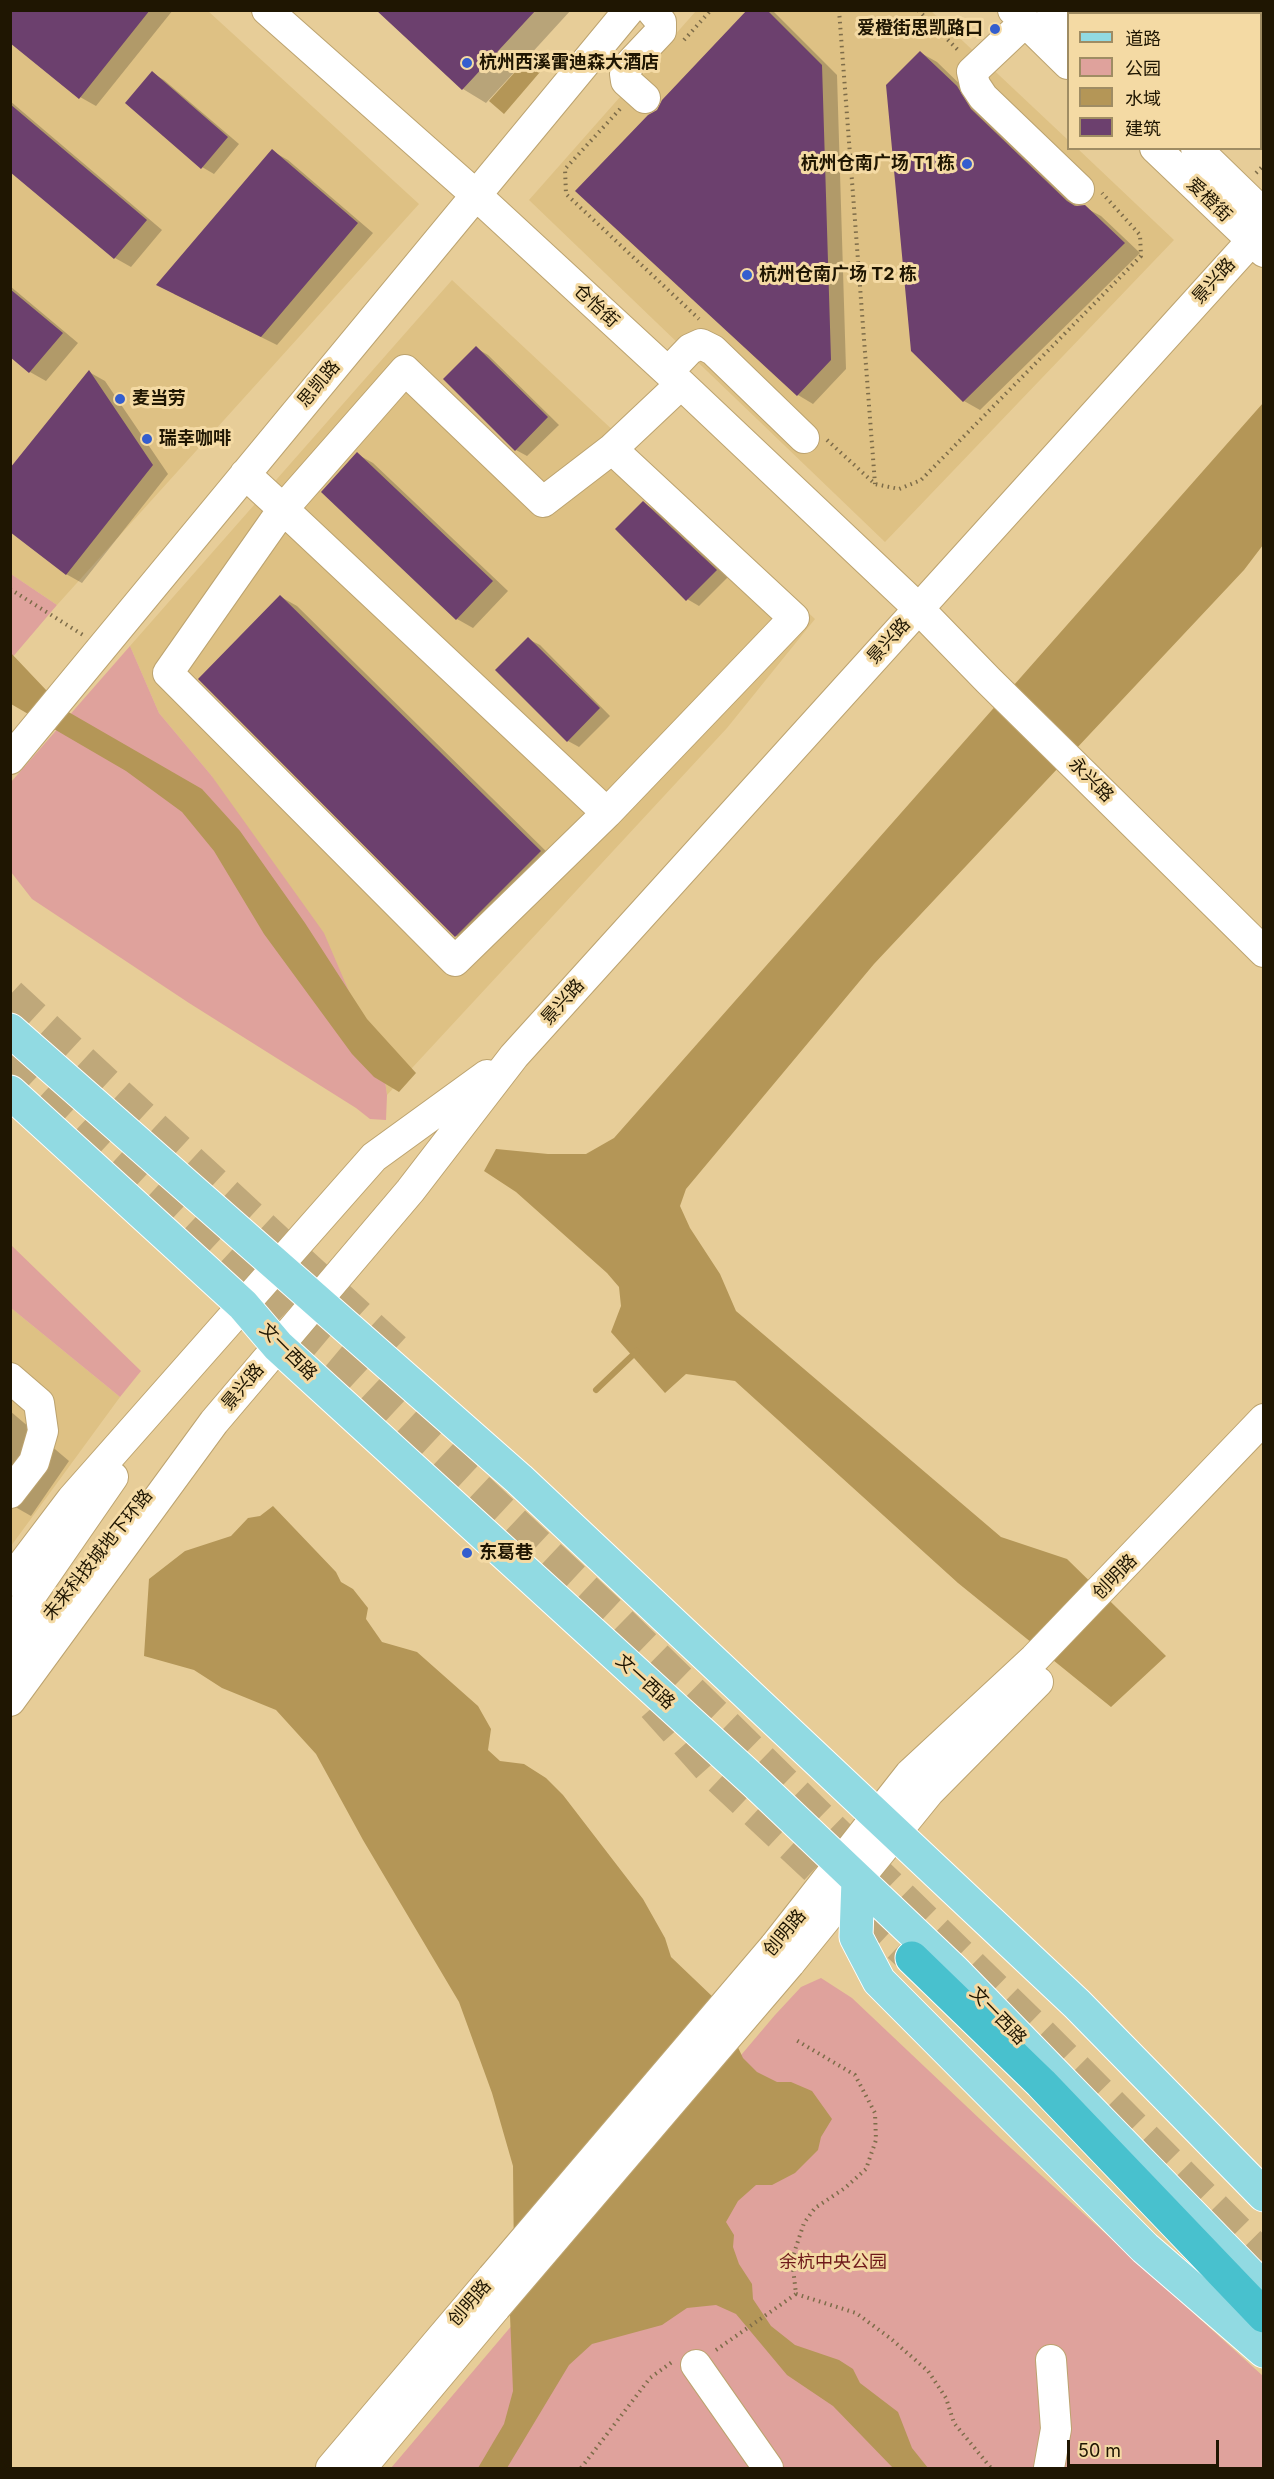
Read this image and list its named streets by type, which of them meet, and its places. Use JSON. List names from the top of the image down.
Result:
{
  "streets": {
    "main road": ["文一西路"],
    "street": [
      "爱橙街",
      "景兴路",
      "仓怡街",
      "思凯路",
      "永兴路",
      "未来科技城地下环路",
      "创明路"
    ]
  },
  "crossings": [
    ["爱橙街", "景兴路"],
    ["景兴路", "仓怡街"],
    ["景兴路", "永兴路"],
    ["景兴路", "文一西路"],
    ["景兴路", "未来科技城地下环路"],
    ["仓怡街", "思凯路"],
    ["仓怡街", "永兴路"],
    ["文一西路", "创明路"]
  ],
  "parks": ["余杭中央公园"],
  "places": [
    "爱橙街思凯路口",
    "杭州西溪雷迪森大酒店",
    "杭州仓南广场 T1 栋",
    "杭州仓南广场 T2 栋",
    "麦当劳",
    "瑞幸咖啡",
    "东葛巷"
  ],
  "legend": [
    "道路",
    "公园",
    "水域",
    "建筑"
  ],
  "scale_bar": "50 m"
}
